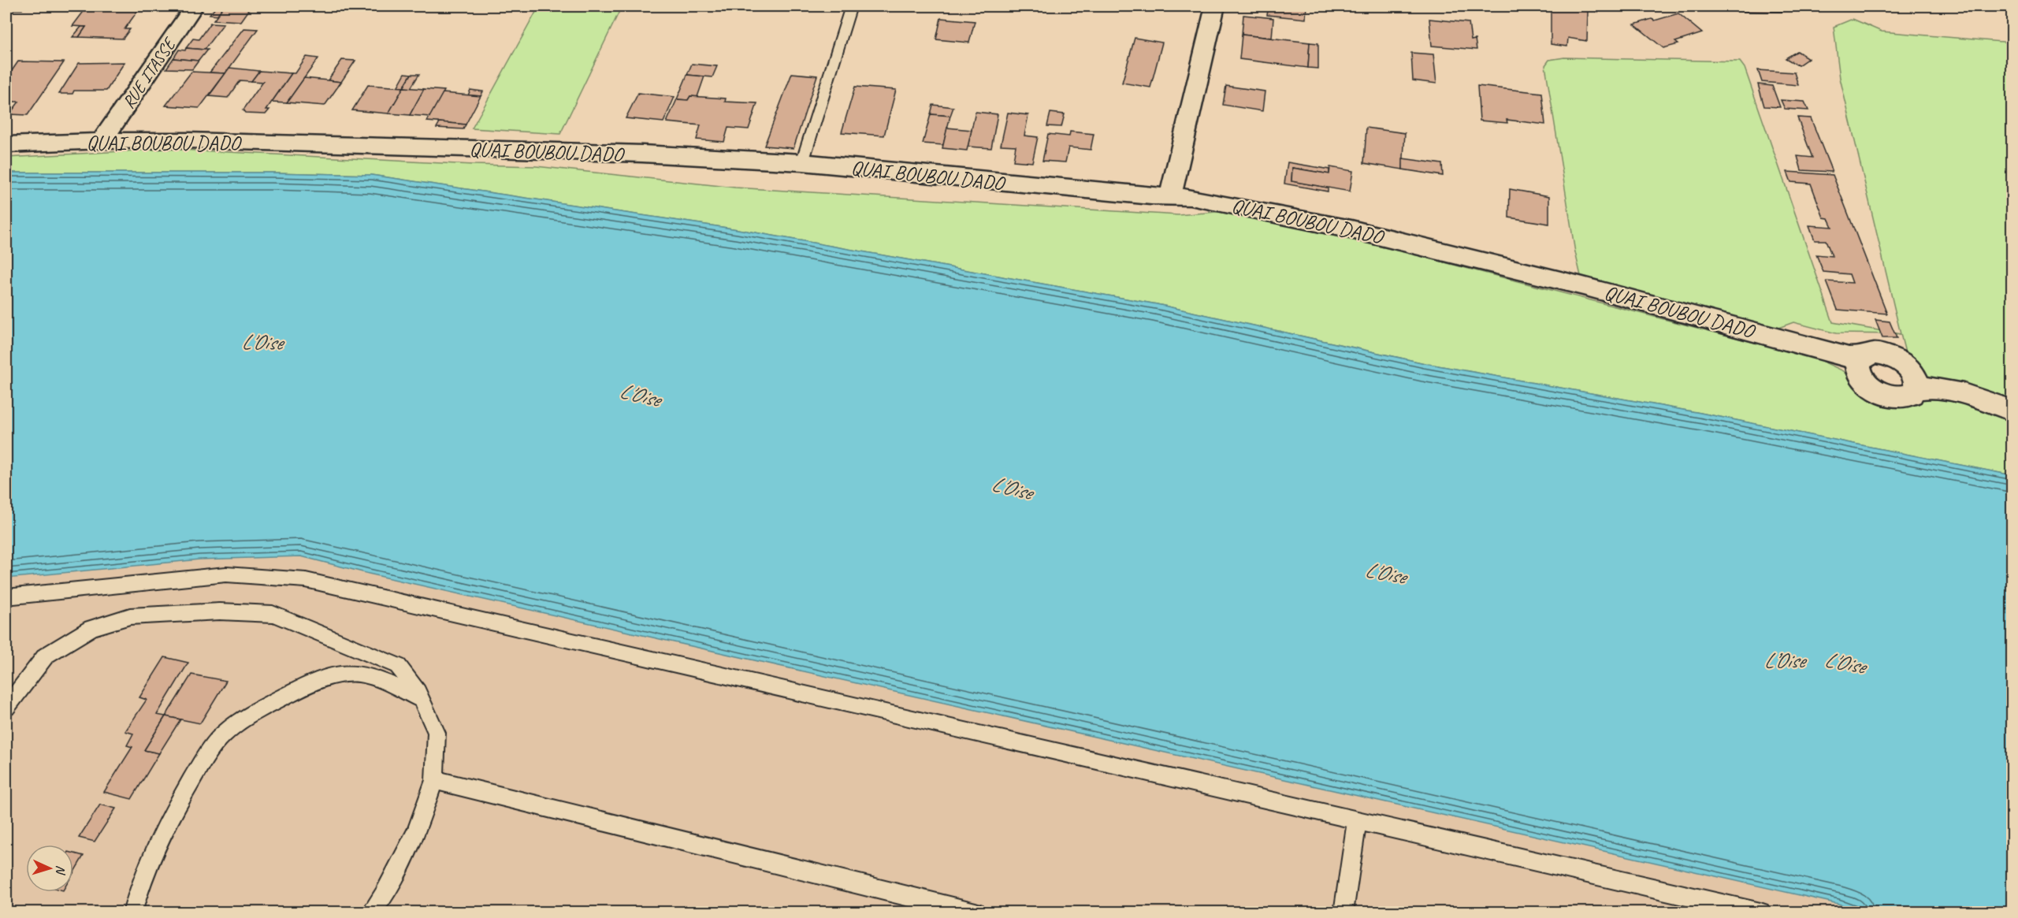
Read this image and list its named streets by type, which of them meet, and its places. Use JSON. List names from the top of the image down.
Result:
{
  "streets": {
    "street": ["RUE ITASSE", "QUAI BOUBOU DADO"]
  },
  "crossings": [
    ["RUE ITASSE", "QUAI BOUBOU DADO"]
  ],
  "water": ["L'Oise", "L’Oise"],
  "north": "right"
}
